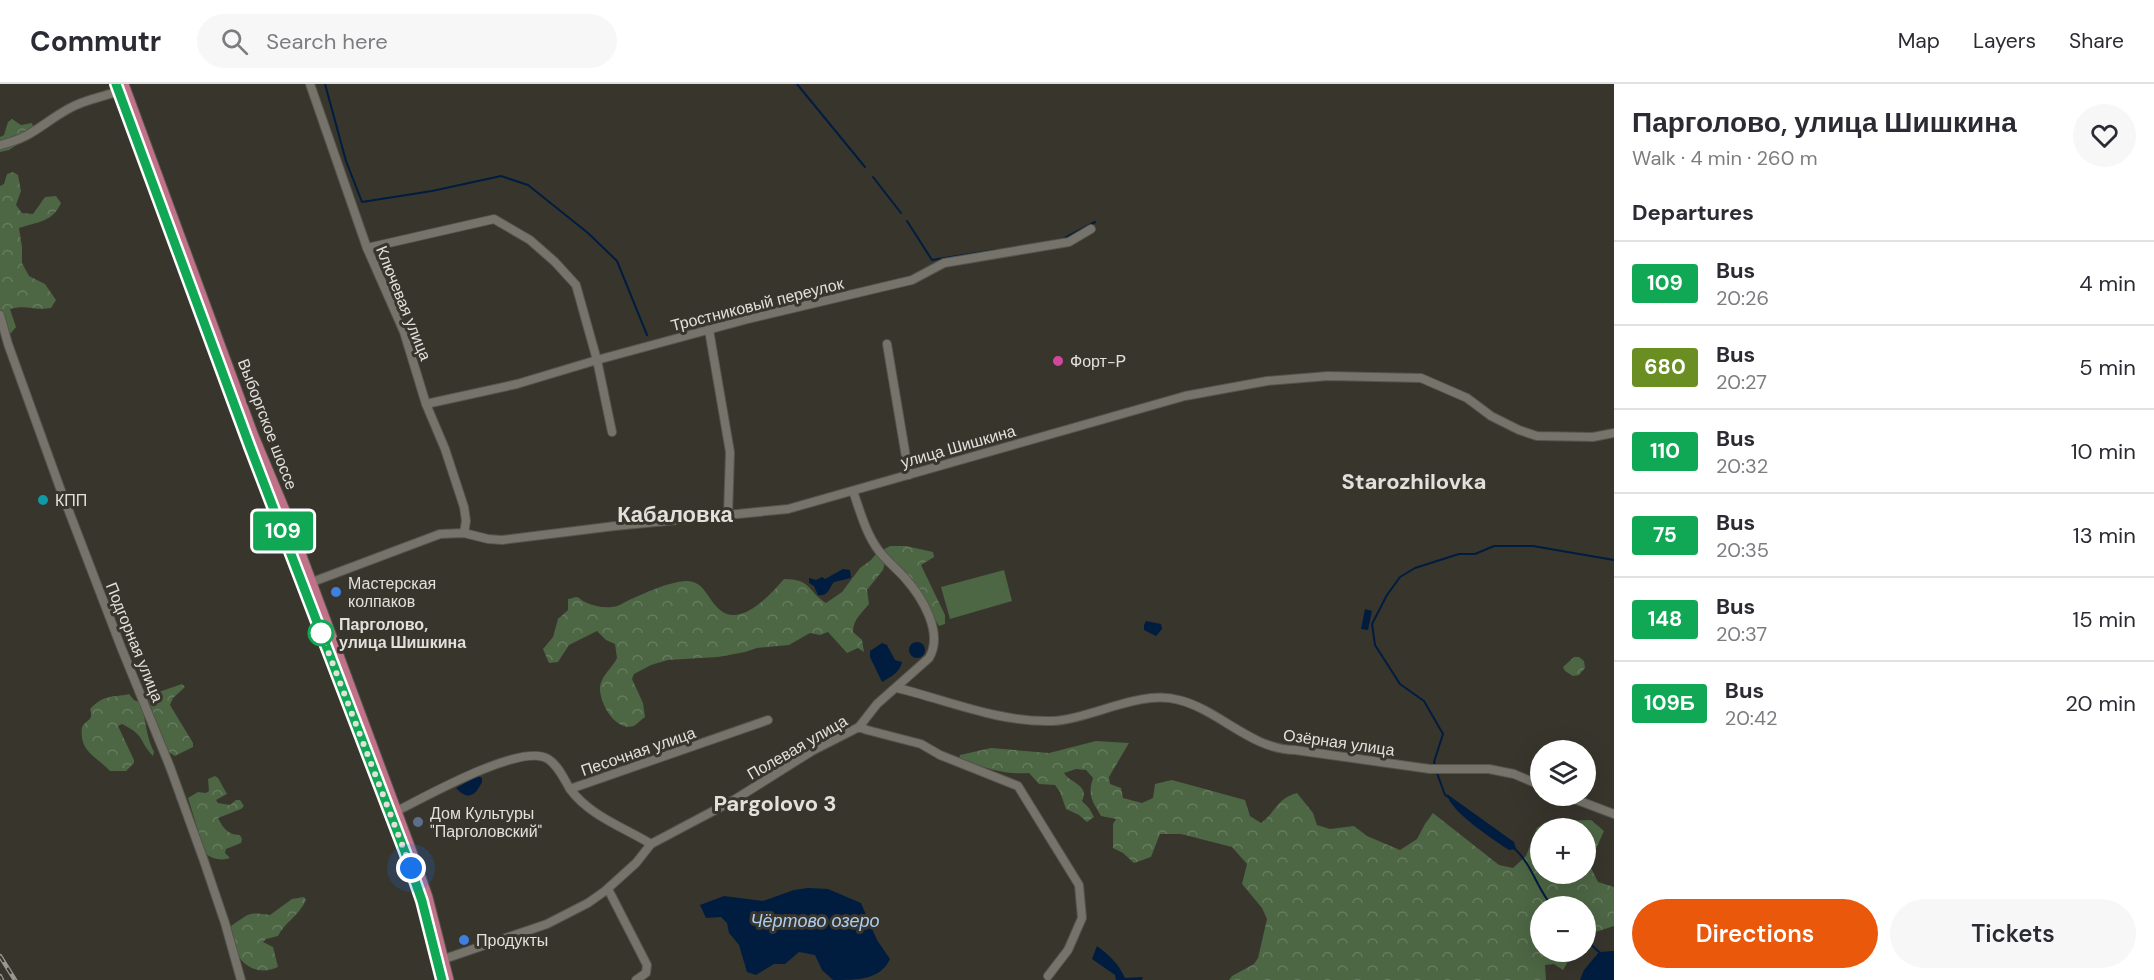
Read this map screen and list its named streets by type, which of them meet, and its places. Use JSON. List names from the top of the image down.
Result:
{
  "streets": {
    "main road": ["Выборгское шоссе"],
    "street": [
      "Ключевая улица",
      "Тростниковый переулок",
      "улица Шишкина",
      "Подгорная улица",
      "Озёрная улица",
      "Полевая улица",
      "Песочная улица"
    ]
  },
  "crossings": [
    ["Ключевая улица", "Тростниковый переулок"],
    ["Ключевая улица", "улица Шишкина"],
    ["Выборгское шоссе", "улица Шишкина"],
    ["Выборгское шоссе", "Полевая улица"],
    ["Выборгское шоссе", "Песочная улица"]
  ],
  "districts": ["Starozhilovka", "Кабаловка", "Pargolovo 3"],
  "water": ["Чёртово озеро"],
  "places": [
    "Форт-Р",
    "КПП",
    "Мастерская колпаков",
    "Парголово, улица Шишкина",
    "Дом Культуры \"Парголовский\"",
    "Продукты"
  ],
  "lines": ["bus line 109"],
  "page": {
    "header": "Commutr",
    "search": "Search here",
    "nav": ["Map", "Layers", "Share"],
    "on_map": "109",
    "heading": [
      ["Парголово, улица Шишкина", "Walk · 4 min · 260 m"],
      "Departures"
    ],
    "list": [
      {
        "mark": "109",
        "name": "Bus",
        "note": "20:26",
        "value": "4 min"
      },
      {
        "mark": "680",
        "name": "Bus",
        "note": "20:27",
        "value": "5 min"
      },
      {
        "mark": "110",
        "name": "Bus",
        "note": "20:32",
        "value": "10 min"
      },
      {
        "mark": "75",
        "name": "Bus",
        "note": "20:35",
        "value": "13 min"
      },
      {
        "mark": "148",
        "name": "Bus",
        "note": "20:37",
        "value": "15 min"
      },
      {
        "mark": "109Б",
        "name": "Bus",
        "note": "20:42",
        "value": "20 min"
      }
    ],
    "map_buttons": ["+", "−"],
    "buttons": ["Directions", "Tickets"]
  }
}
